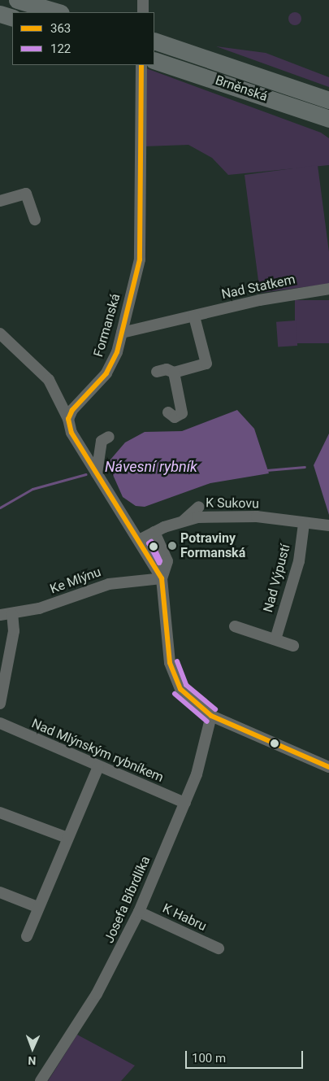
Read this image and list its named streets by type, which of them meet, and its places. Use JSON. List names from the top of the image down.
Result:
{
  "streets": {
    "highway": ["Brněnská"],
    "street": [
      "Nad Statkem",
      "Formanská",
      "K Sukovu",
      "Nad Výpustí",
      "Ke Mlýnu",
      "Nad Mlýnským rybníkem",
      "Josefa Bíbrdlíka",
      "K Habru"
    ]
  },
  "crossings": [
    ["Nad Statkem", "Formanská"],
    ["K Sukovu", "Nad Výpustí"],
    ["Nad Mlýnským rybníkem", "Josefa Bíbrdlíka"],
    ["Josefa Bíbrdlíka", "K Habru"]
  ],
  "water": ["Návesní rybník"],
  "places": ["Potraviny Formanská"],
  "lines": ["transit line 363", "transit line 122"],
  "legend": ["363", "122"],
  "scale_bar": "100 m",
  "north": "bottom"
}
